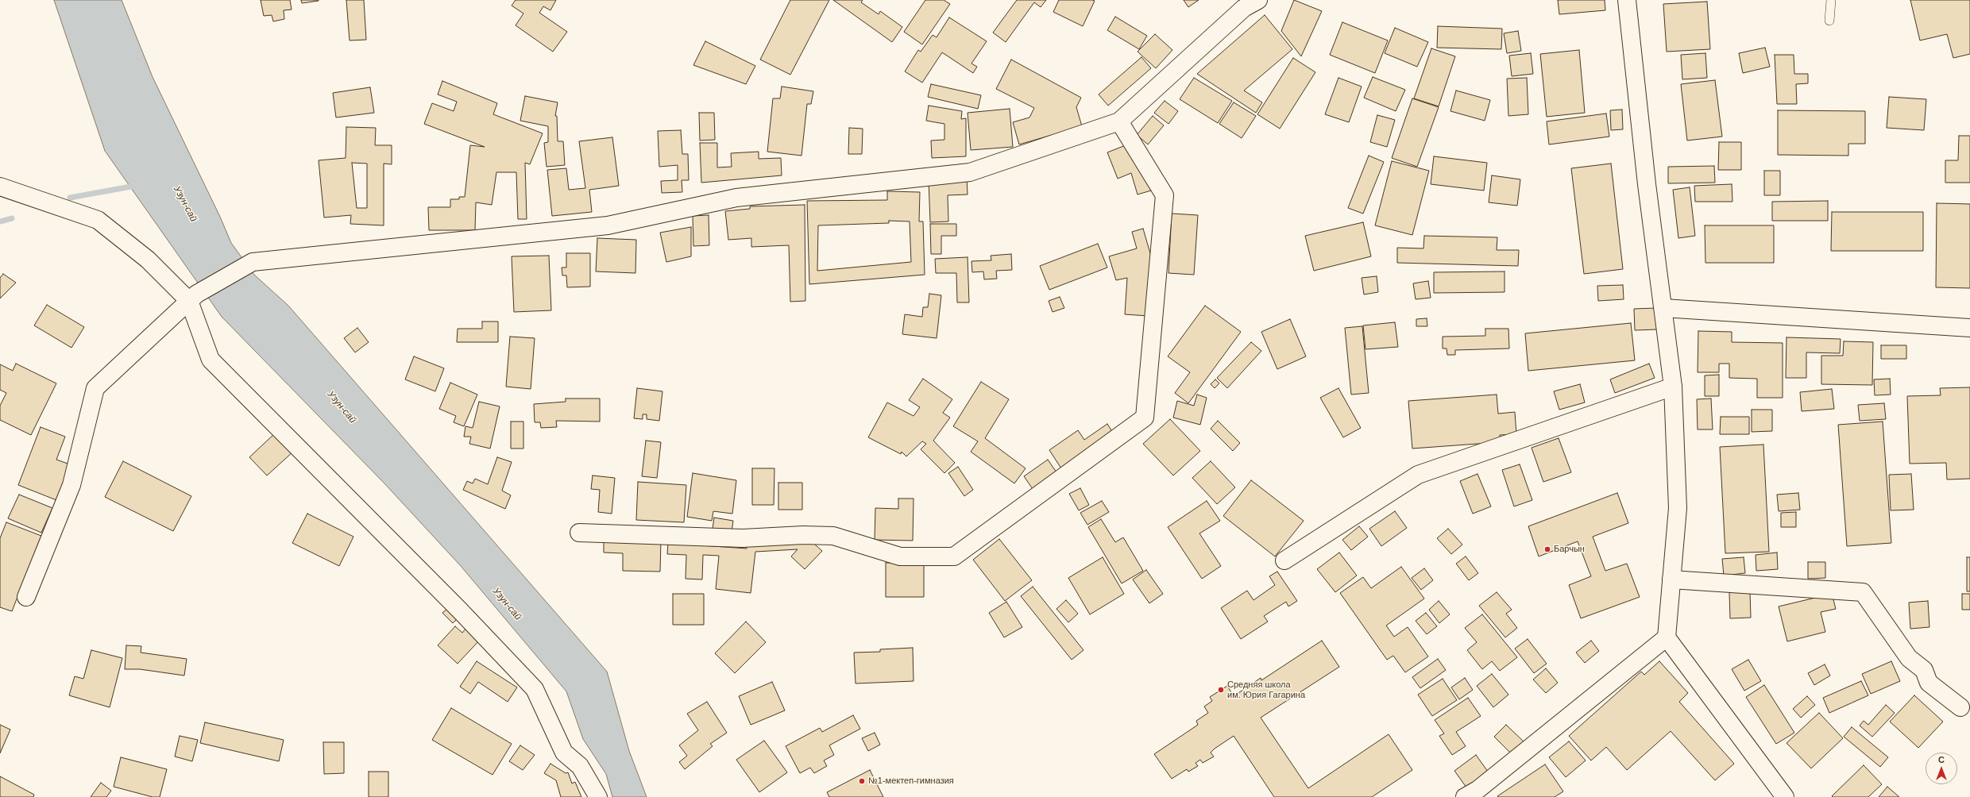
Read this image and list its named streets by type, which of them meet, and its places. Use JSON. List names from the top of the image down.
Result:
{
  "water": ["Узун-сай"],
  "places": ["Барчын", "Средняя школа им. Юрия Гагарина", "№1-мектеп-гимназия"],
  "north": "top"
}
